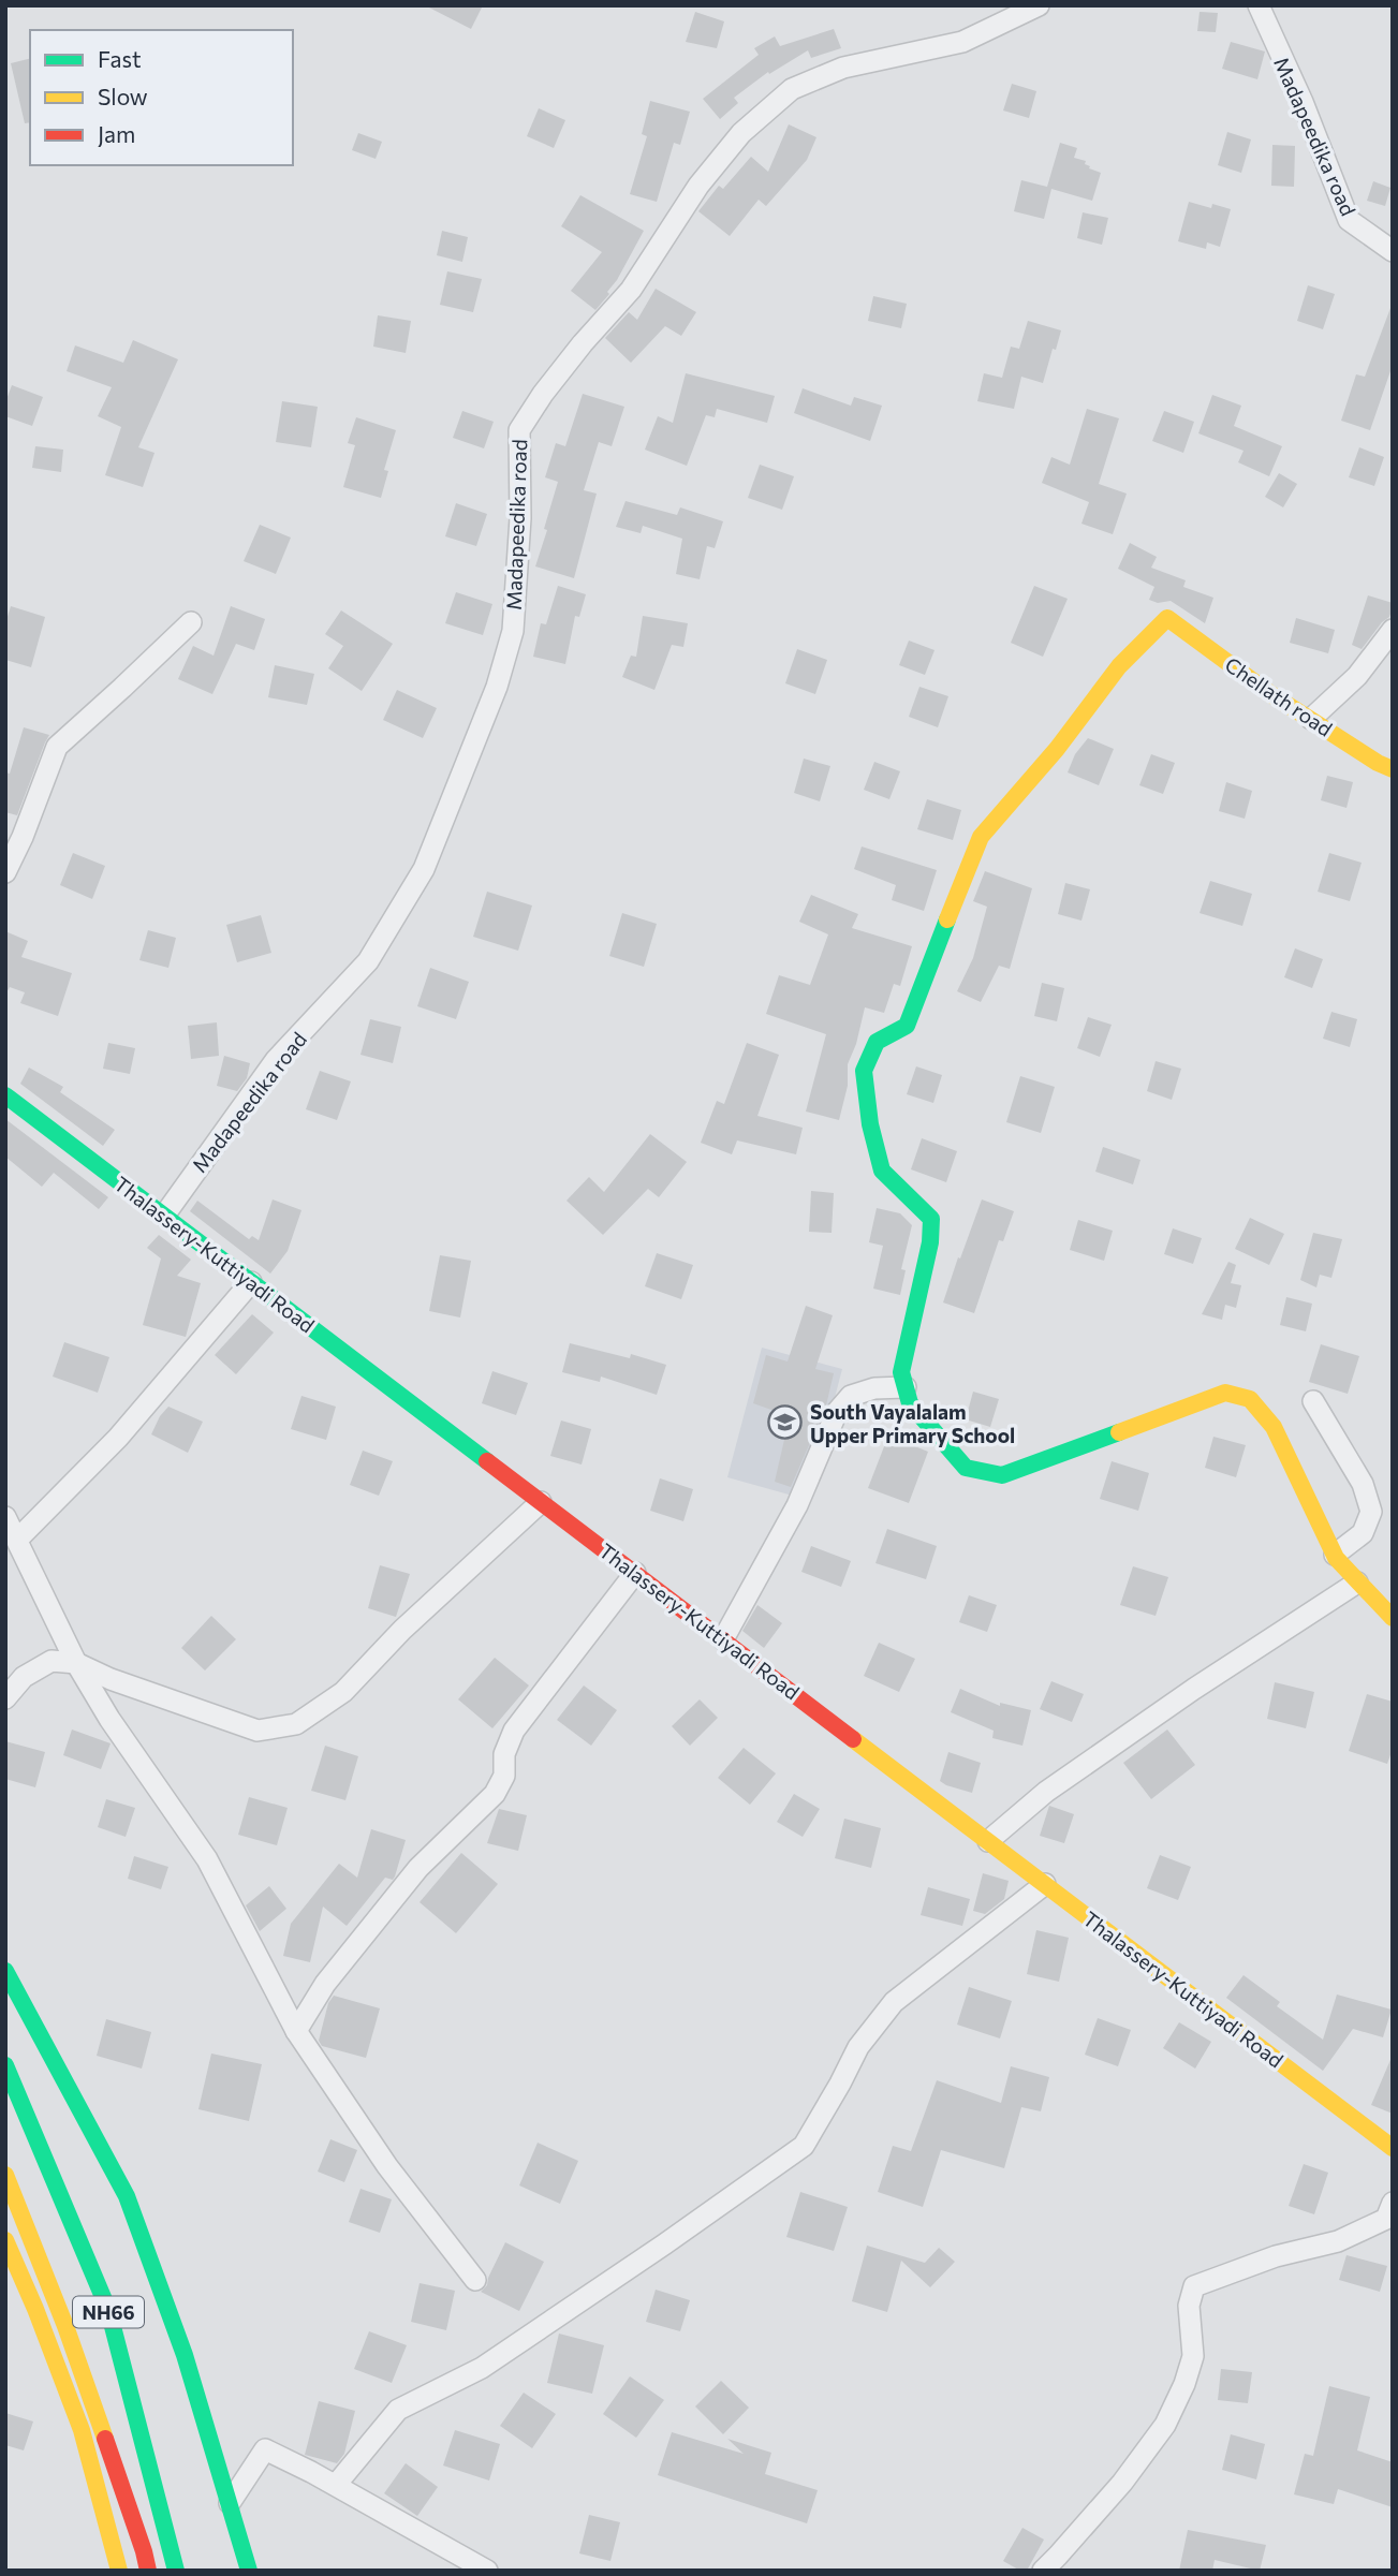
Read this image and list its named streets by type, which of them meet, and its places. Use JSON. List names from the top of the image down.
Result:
{
  "streets": {
    "main road": ["Chellath road", "Thalassery-Kuttiyadi Road", "NH66"],
    "street": ["Madapeedika road"]
  },
  "crossings": [
    ["Madapeedika road", "Thalassery-Kuttiyadi Road"]
  ],
  "places": {
    "school or university": ["South Vayalalam Upper Primary School"]
  },
  "legend": ["Fast", "Slow", "Jam"]
}
